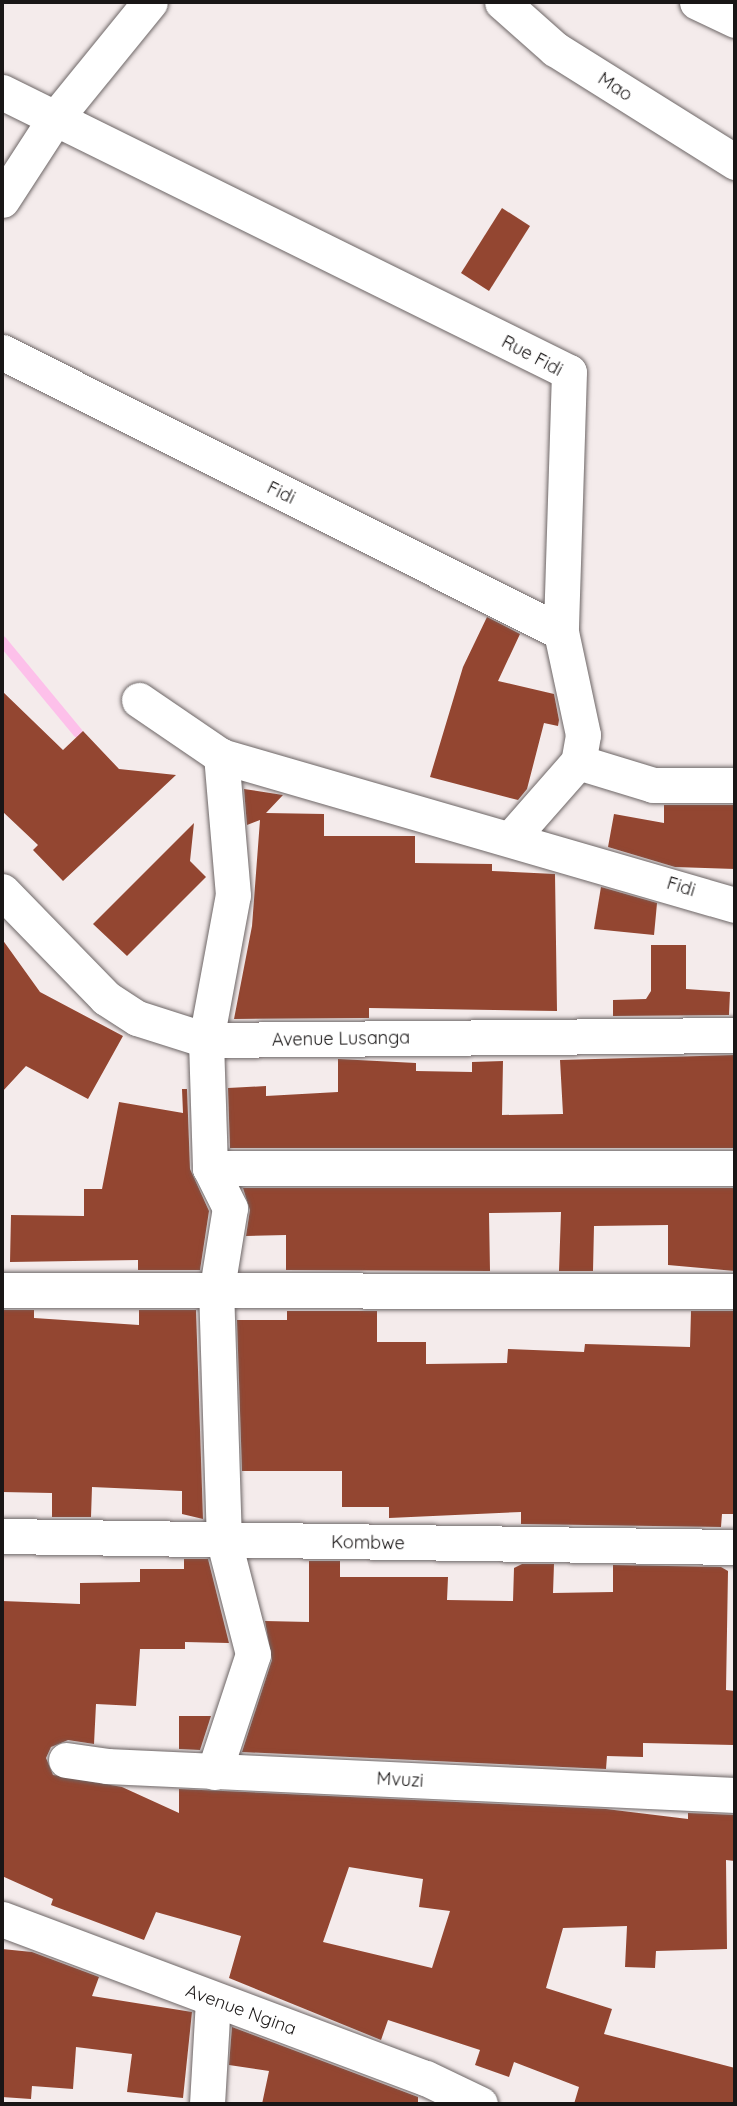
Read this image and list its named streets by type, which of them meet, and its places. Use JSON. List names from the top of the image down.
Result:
{
  "streets": {
    "street": [
      "Mao",
      "Rue Fidi",
      "Fidi",
      "Avenue Lusanga",
      "Kombwe",
      "Mvuzi",
      "Avenue Ngina"
    ]
  },
  "crossings": [
    ["Rue Fidi", "Fidi"]
  ]
}
